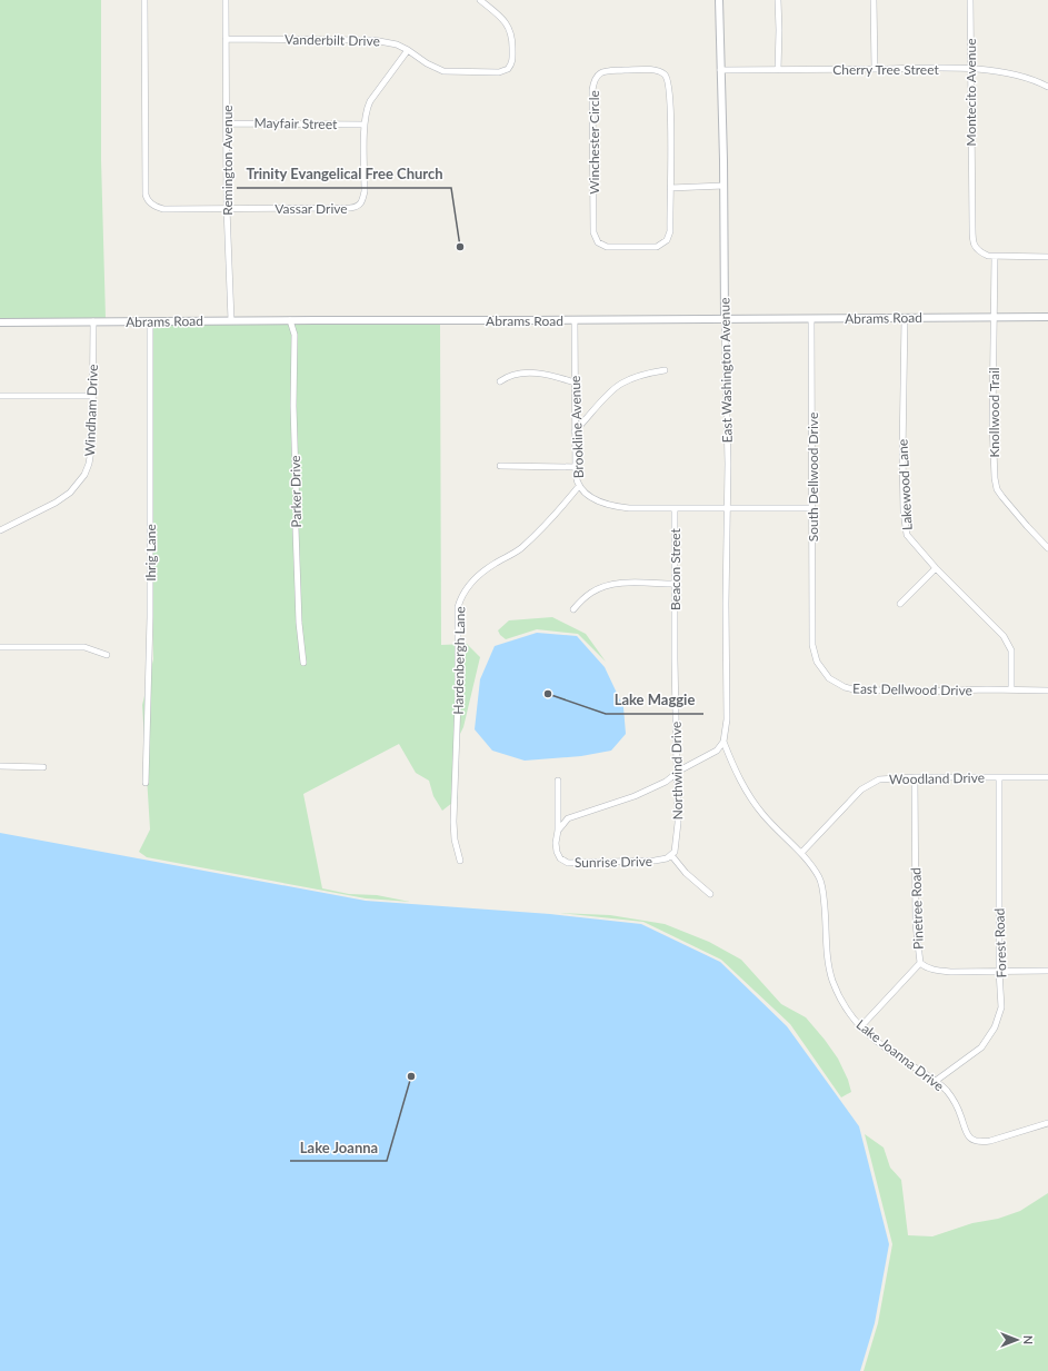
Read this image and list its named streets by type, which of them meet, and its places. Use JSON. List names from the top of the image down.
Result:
{
  "streets": {
    "street": [
      "Vanderbilt Drive",
      "Cherry Tree Street",
      "Montecito Avenue",
      "Mayfair Street",
      "Winchester Circle",
      "Remington Avenue",
      "Vassar Drive",
      "Abrams Road",
      "East Washington Avenue",
      "Windham Drive",
      "Knollwood Trail",
      "Brookline Avenue",
      "South Dellwood Drive",
      "Lakewood Lane",
      "Parker Drive",
      "Ihrig Lane",
      "Beacon Street",
      "Hardenbergh Lane",
      "East Dellwood Drive",
      "Northwind Drive",
      "Woodland Drive",
      "Sunrise Drive",
      "Pinetree Road",
      "Forest Road",
      "Lake Joanna Drive"
    ]
  },
  "crossings": [
    ["Vanderbilt Drive", "Remington Avenue"],
    ["Vanderbilt Drive", "Vassar Drive"],
    ["Cherry Tree Street", "Montecito Avenue"],
    ["Cherry Tree Street", "East Washington Avenue"],
    ["Montecito Avenue", "Knollwood Trail"],
    ["Mayfair Street", "Remington Avenue"],
    ["Mayfair Street", "Vassar Drive"],
    ["Remington Avenue", "Vassar Drive"],
    ["Remington Avenue", "Abrams Road"],
    ["Abrams Road", "East Washington Avenue"],
    ["Abrams Road", "Windham Drive"],
    ["Abrams Road", "Knollwood Trail"],
    ["Abrams Road", "Brookline Avenue"],
    ["Abrams Road", "South Dellwood Drive"],
    ["Abrams Road", "Lakewood Lane"],
    ["Abrams Road", "Parker Drive"],
    ["Abrams Road", "Ihrig Lane"],
    ["East Washington Avenue", "Brookline Avenue"],
    ["East Washington Avenue", "Lake Joanna Drive"],
    ["Brookline Avenue", "South Dellwood Drive"],
    ["Brookline Avenue", "Beacon Street"],
    ["Brookline Avenue", "Hardenbergh Lane"],
    ["South Dellwood Drive", "East Dellwood Drive"],
    ["Lakewood Lane", "East Dellwood Drive"],
    ["Beacon Street", "Northwind Drive"],
    ["Northwind Drive", "Sunrise Drive"],
    ["Woodland Drive", "Pinetree Road"],
    ["Woodland Drive", "Forest Road"],
    ["Woodland Drive", "Lake Joanna Drive"],
    ["Pinetree Road", "Forest Road"],
    ["Forest Road", "Lake Joanna Drive"]
  ],
  "places": ["Trinity Evangelical Free Church", "Lake Maggie", "Lake Joanna"],
  "north": "right"
}
